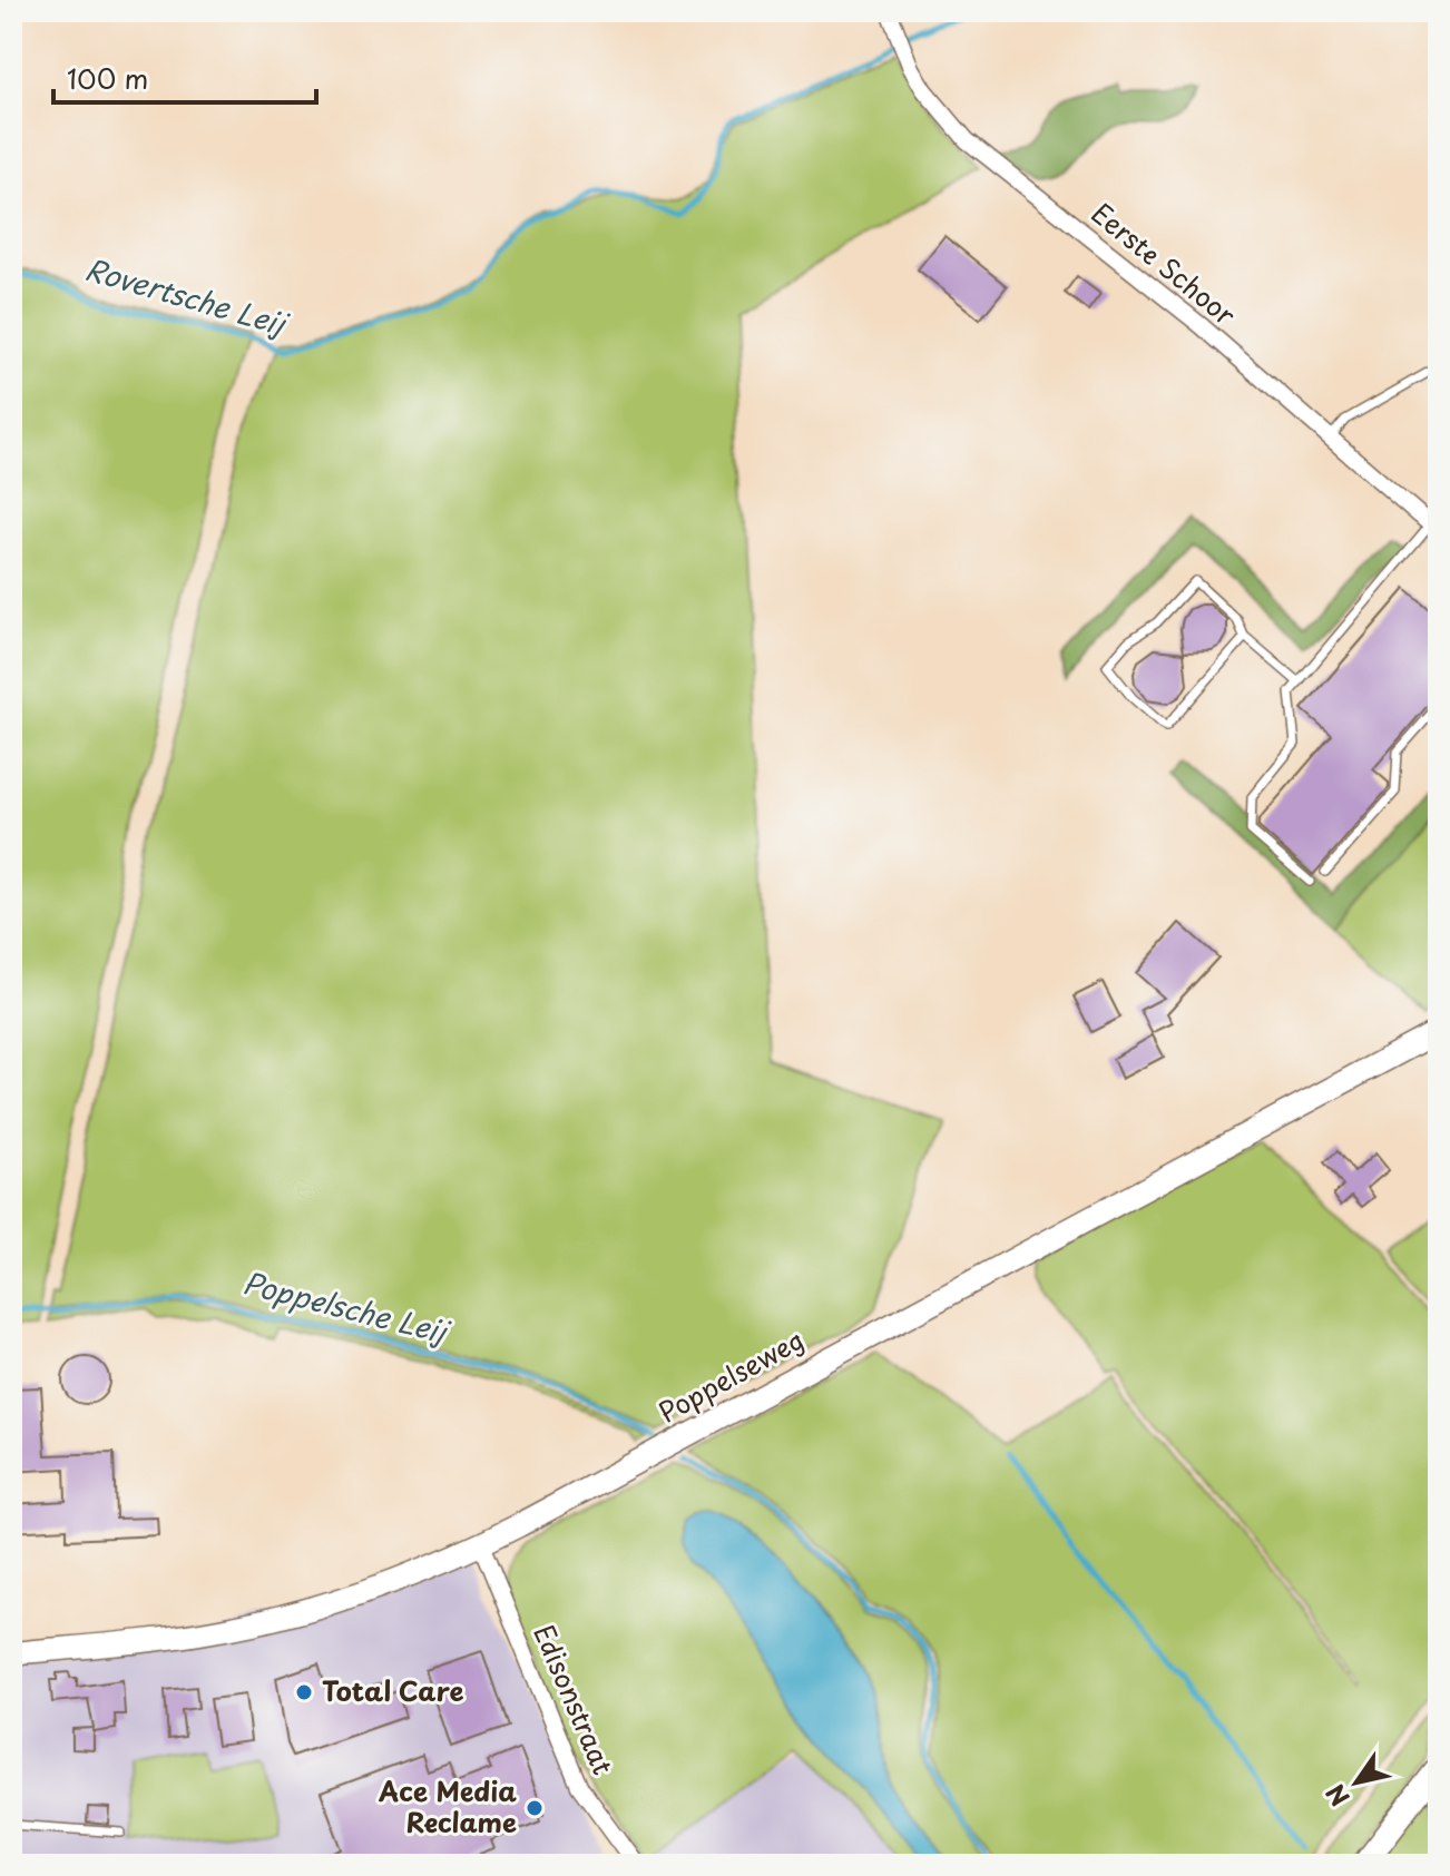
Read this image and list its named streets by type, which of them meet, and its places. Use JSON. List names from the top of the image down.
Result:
{
  "streets": {
    "street": ["Eerste Schoor", "Poppelseweg", "Edisonstraat"]
  },
  "crossings": [
    ["Poppelseweg", "Edisonstraat"]
  ],
  "water": ["Rovertsche Leij", "Poppelsche Leij"],
  "places": ["Total Care", "Ace Media Reclame"],
  "scale_bar": "100 m",
  "north": "bottom left"
}
